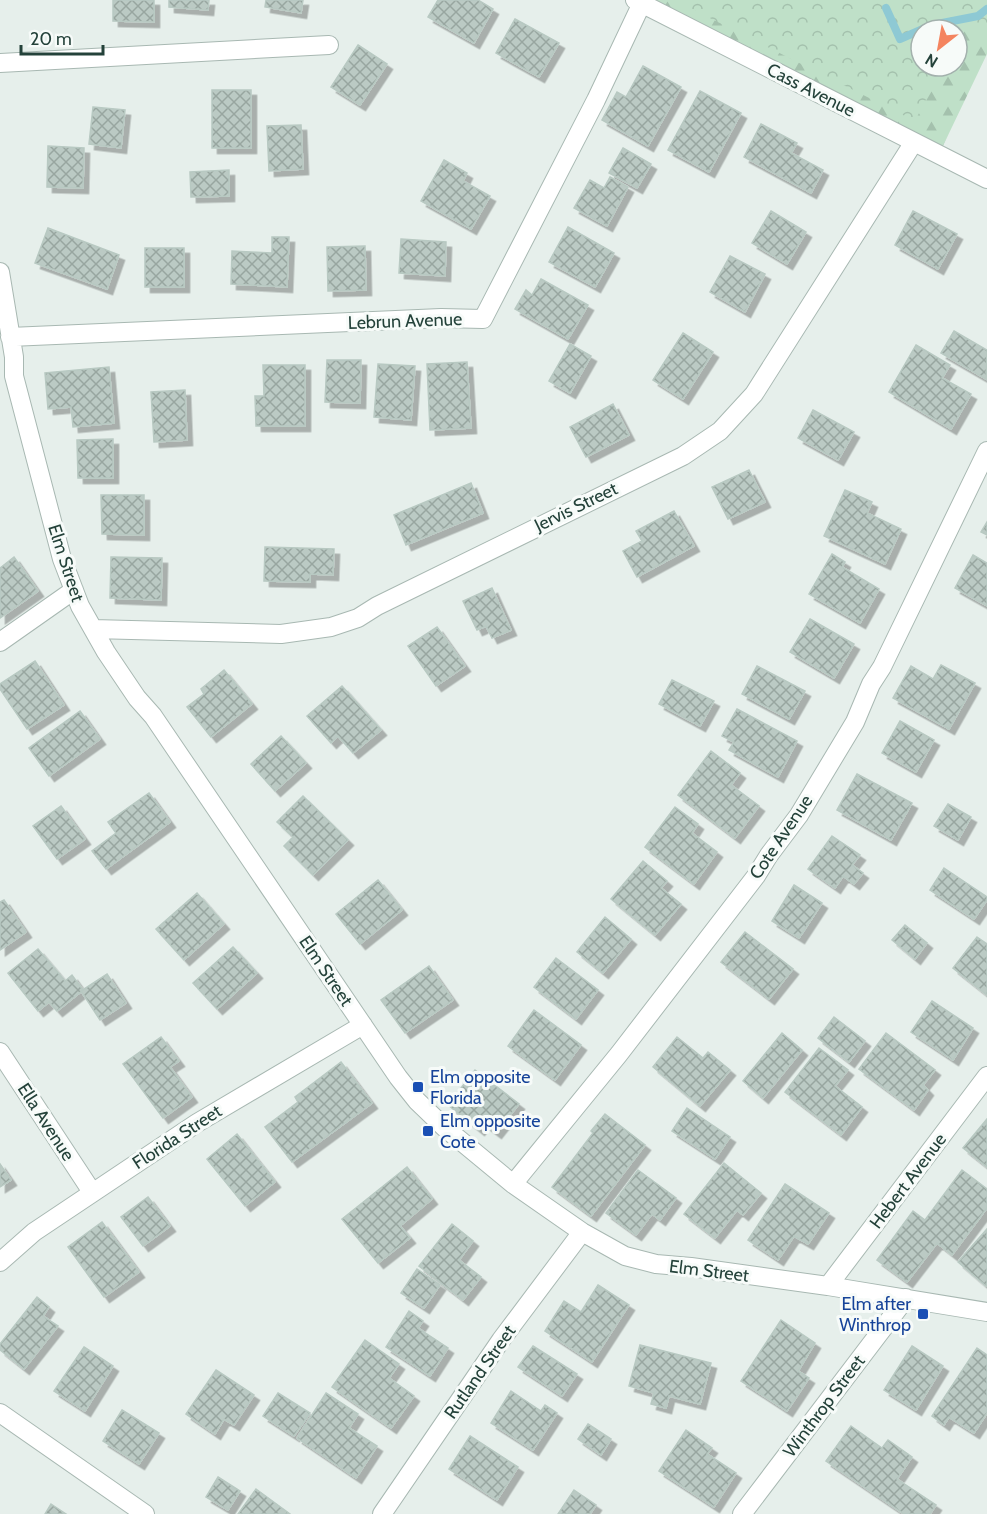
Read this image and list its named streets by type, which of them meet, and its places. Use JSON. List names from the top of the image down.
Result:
{
  "streets": {
    "street": [
      "Cass Avenue",
      "Lebrun Avenue",
      "Jervis Street",
      "Elm Street",
      "Cote Avenue",
      "Ella Avenue",
      "Florida Street",
      "Hebert Avenue",
      "Rutland Street",
      "Winthrop Street"
    ]
  },
  "crossings": [
    ["Cass Avenue", "Lebrun Avenue"],
    ["Cass Avenue", "Jervis Street"],
    ["Lebrun Avenue", "Elm Street"],
    ["Jervis Street", "Elm Street"],
    ["Elm Street", "Cote Avenue"],
    ["Elm Street", "Florida Street"],
    ["Elm Street", "Hebert Avenue"],
    ["Elm Street", "Rutland Street"],
    ["Elm Street", "Winthrop Street"],
    ["Ella Avenue", "Florida Street"]
  ],
  "places": {
    "transit": ["Elm opposite Florida", "Elm opposite Cote", "Elm after Winthrop"]
  },
  "scale_bar": "20 m",
  "north": "bottom left"
}
